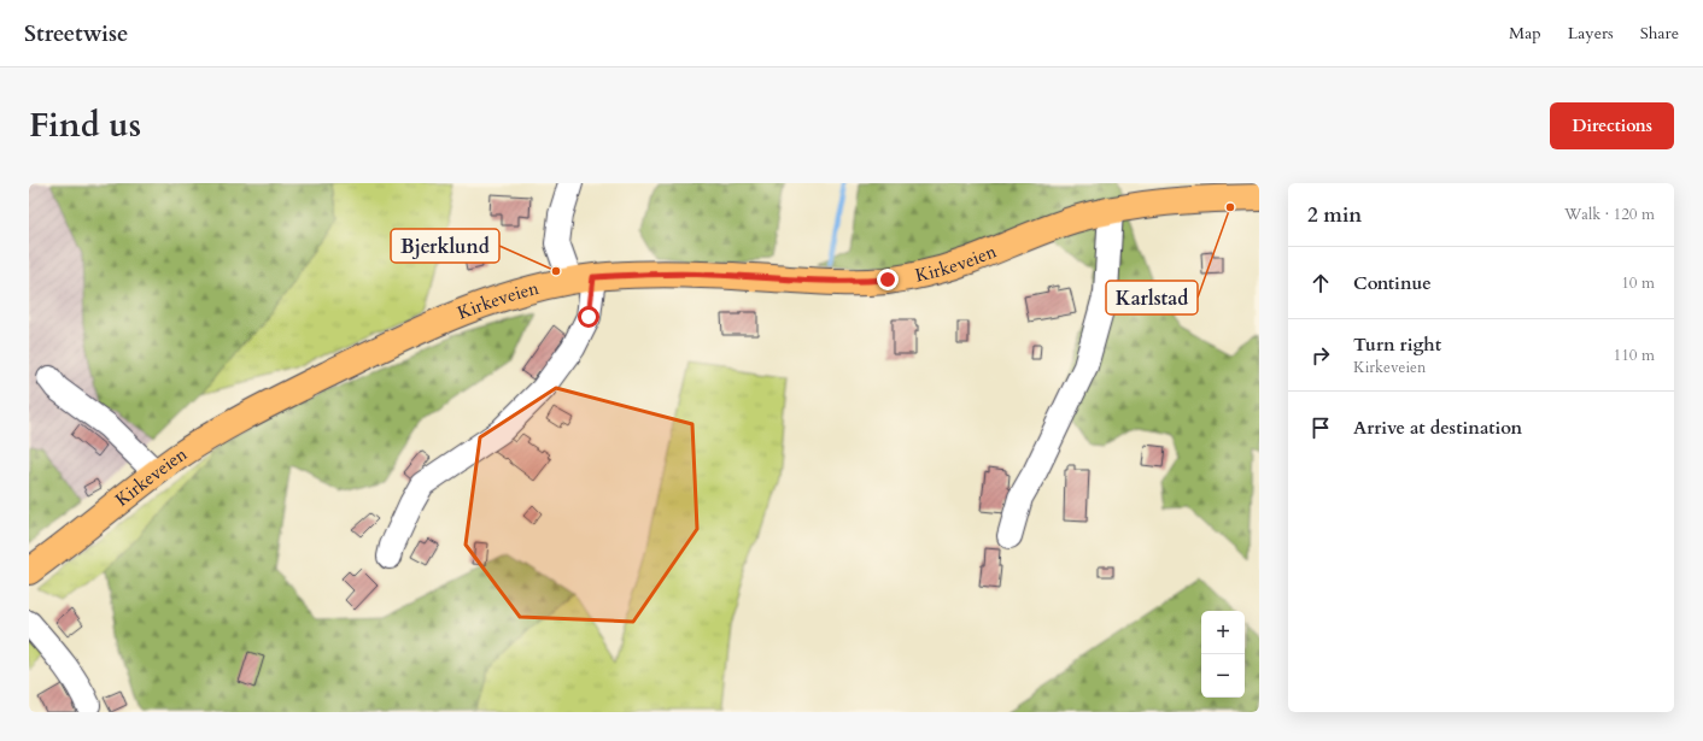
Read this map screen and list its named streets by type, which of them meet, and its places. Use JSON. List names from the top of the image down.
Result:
{
  "streets": {
    "main road": ["Kirkeveien"]
  },
  "places": ["Karlstad", "Bjerklund"],
  "page": {
    "header": "Streetwise",
    "nav": ["Map", "Layers", "Share"],
    "title": "Find us",
    "buttons": "Directions",
    "heading": ["2 min", "Walk · 120 m"],
    "list": [
      ["Continue", "10 m"],
      ["Turn right", "Kirkeveien", "110 m"],
      "Arrive at destination"
    ],
    "map_buttons": ["+", "−"]
  }
}
